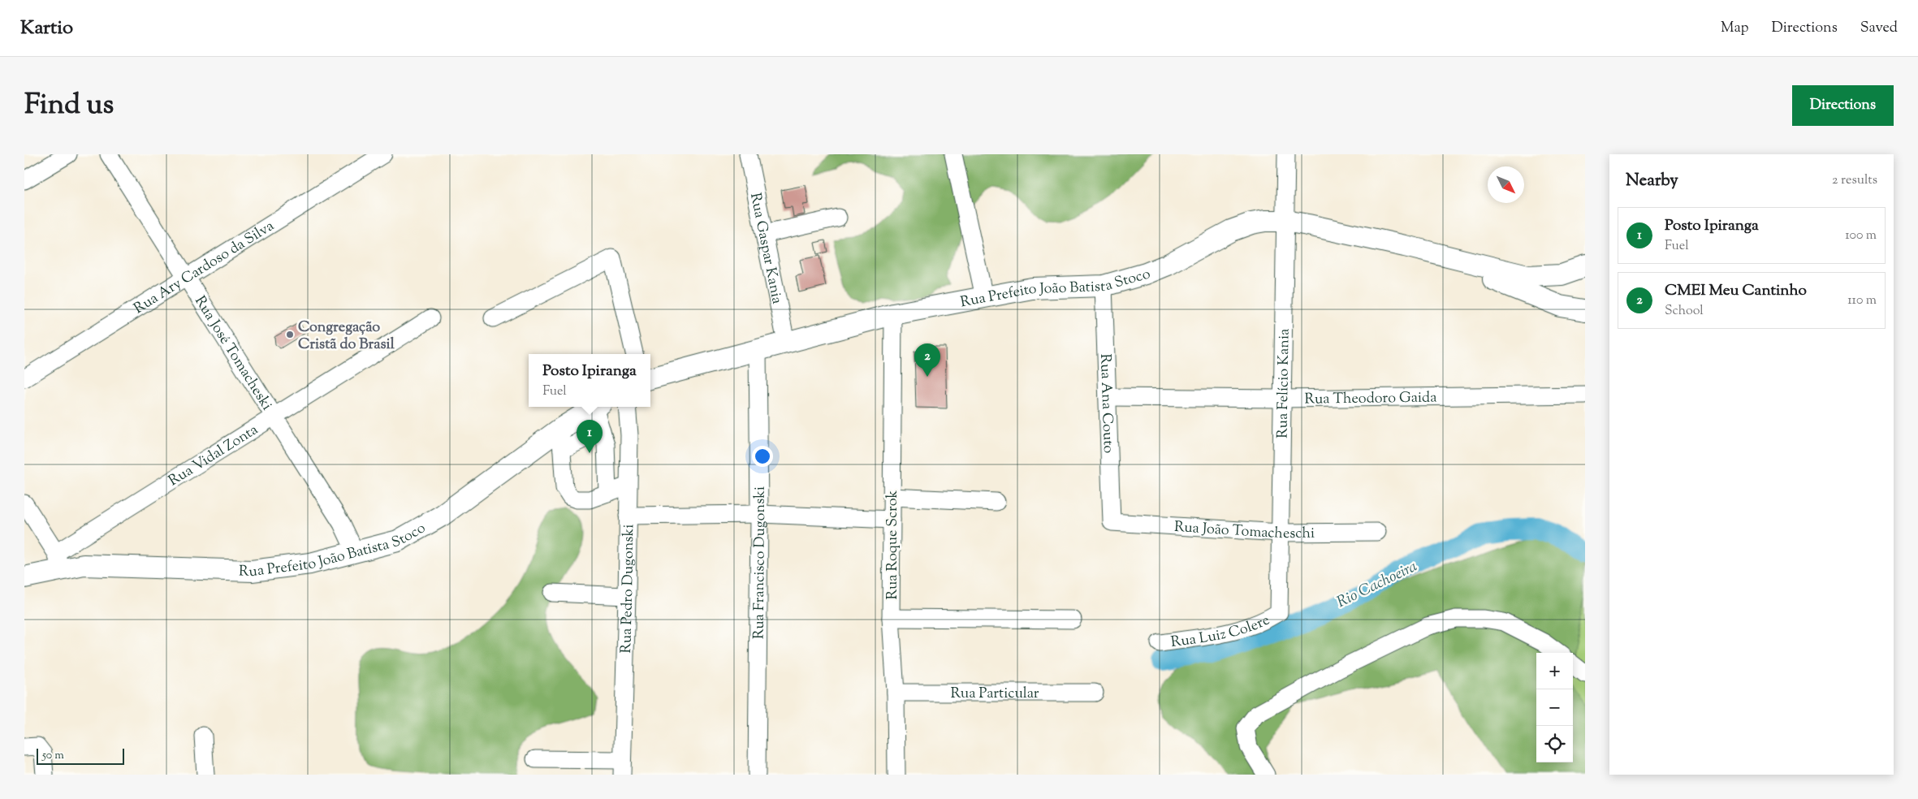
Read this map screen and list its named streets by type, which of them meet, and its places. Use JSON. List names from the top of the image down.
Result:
{
  "streets": {
    "main road": ["Rua Prefeito João Batista Stoco"],
    "street": [
      "Rua Gaspar Kania",
      "Rua Ary Cardoso da Silva",
      "Rua José Tomacheski",
      "Rua Felício Kania",
      "Rua Theodoro Gaida",
      "Rua Ana Couto",
      "Rua Vidal Zonta",
      "Rua João Tomacheschi",
      "Rua Roque Scrok",
      "Rua Francisco Dugonski",
      "Rua Pedro Dugonski",
      "Rua Luiz Colere",
      "Rua Particular"
    ]
  },
  "crossings": [
    ["Rua Gaspar Kania", "Rua Prefeito João Batista Stoco"],
    ["Rua Ary Cardoso da Silva", "Rua José Tomacheski"],
    ["Rua Prefeito João Batista Stoco", "Rua José Tomacheski"],
    ["Rua Prefeito João Batista Stoco", "Rua Felício Kania"],
    ["Rua Prefeito João Batista Stoco", "Rua Ana Couto"],
    ["Rua Prefeito João Batista Stoco", "Rua Vidal Zonta"],
    ["Rua Prefeito João Batista Stoco", "Rua Roque Scrok"],
    ["Rua Prefeito João Batista Stoco", "Rua Francisco Dugonski"],
    ["Rua José Tomacheski", "Rua Vidal Zonta"],
    ["Rua Felício Kania", "Rua Theodoro Gaida"],
    ["Rua Felício Kania", "Rua João Tomacheschi"],
    ["Rua Felício Kania", "Rua Luiz Colere"],
    ["Rua Theodoro Gaida", "Rua Ana Couto"],
    ["Rua Ana Couto", "Rua João Tomacheschi"],
    ["Rua Roque Scrok", "Rua Particular"]
  ],
  "water": ["Rio Cachoeira"],
  "places": ["Congregação Cristã do Brasil"],
  "scale_bar": "50 m",
  "north": "bottom right",
  "page": {
    "header": "Kartio",
    "nav": ["Map", "Directions", "Saved"],
    "title": "Find us",
    "buttons": "Directions",
    "heading": ["Nearby", "2 results"],
    "list": [
      {
        "mark": "1",
        "name": "Posto Ipiranga",
        "note": "Fuel",
        "value": "100 m"
      },
      {
        "mark": "2",
        "name": "CMEI Meu Cantinho",
        "note": "School",
        "value": "110 m"
      }
    ],
    "pins": ["2", "1"],
    "popup": ["Posto Ipiranga", "Fuel"],
    "map_buttons": ["+", "−"],
    "scale": "50 m"
  }
}
